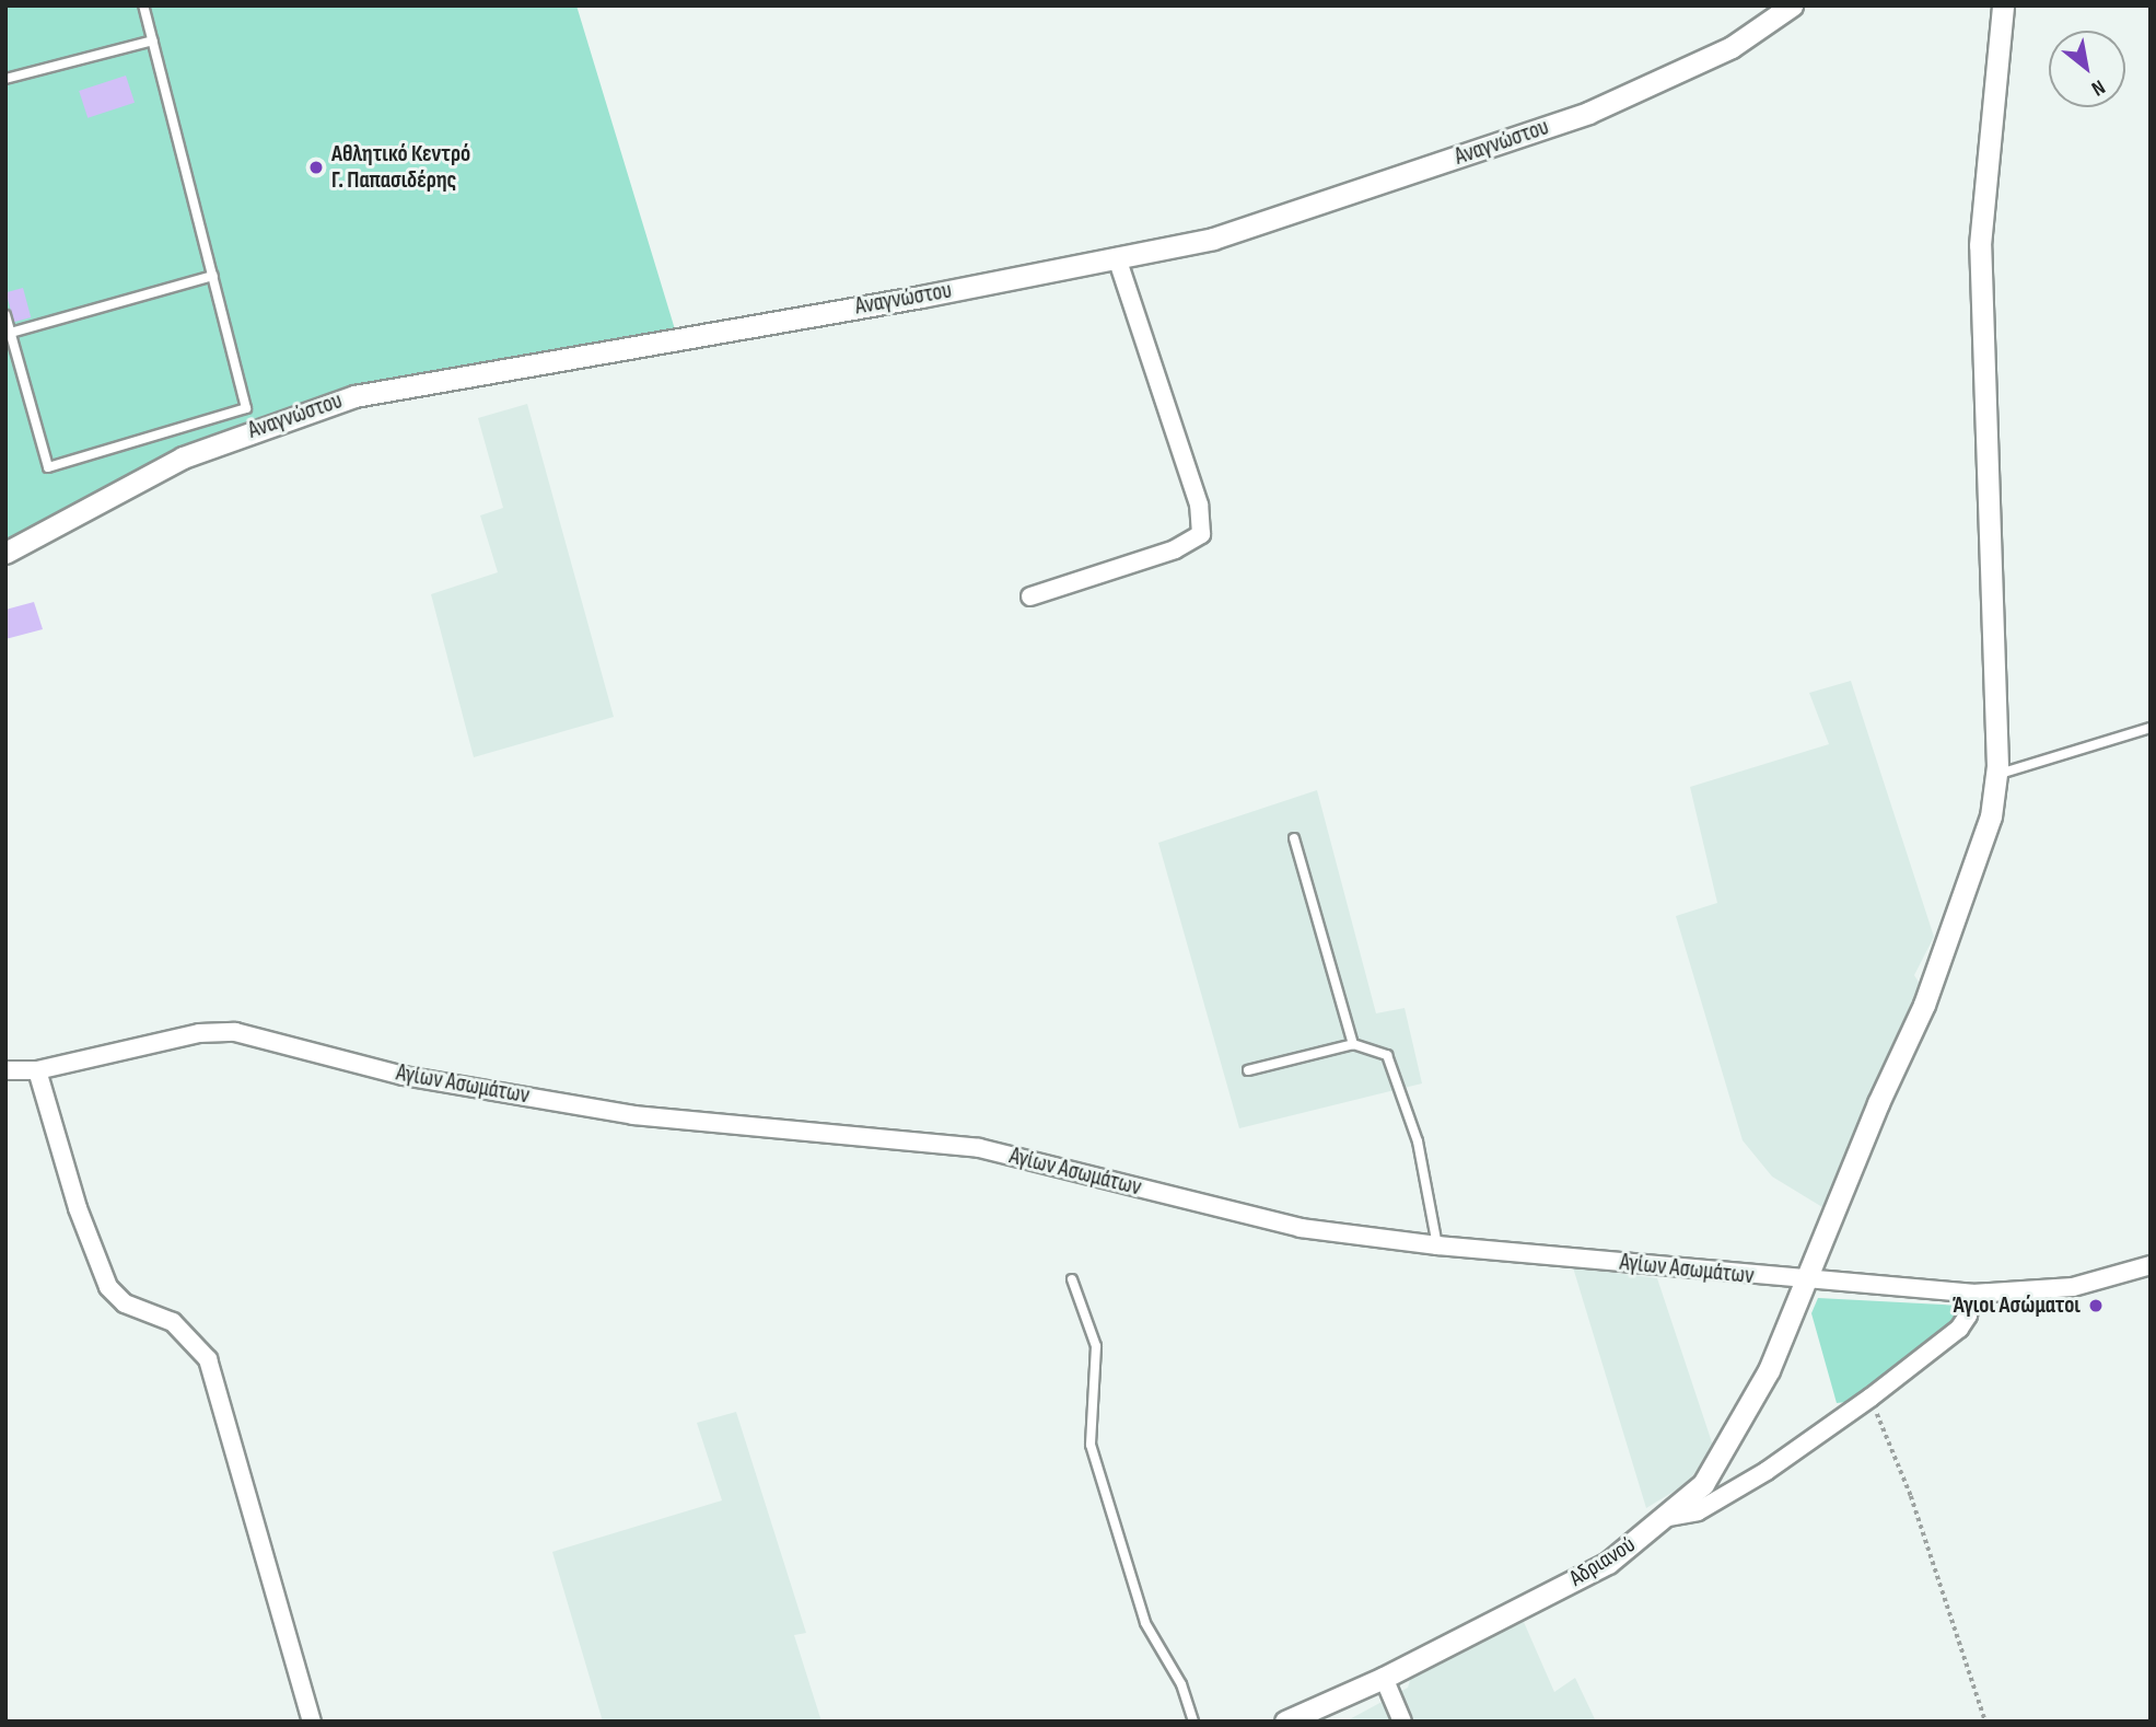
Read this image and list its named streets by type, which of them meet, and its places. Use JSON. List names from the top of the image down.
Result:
{
  "streets": {
    "street": ["Αναγνώστου", "Αγίων Ασωμάτων", "Αδριανού"]
  },
  "crossings": [
    ["Αγίων Ασωμάτων", "Αδριανού"]
  ],
  "places": ["Αθλητικό Κεντρό Γ. Παπασιδέρης", "Άγιοι Ασώματοι"],
  "north": "bottom right"
}
